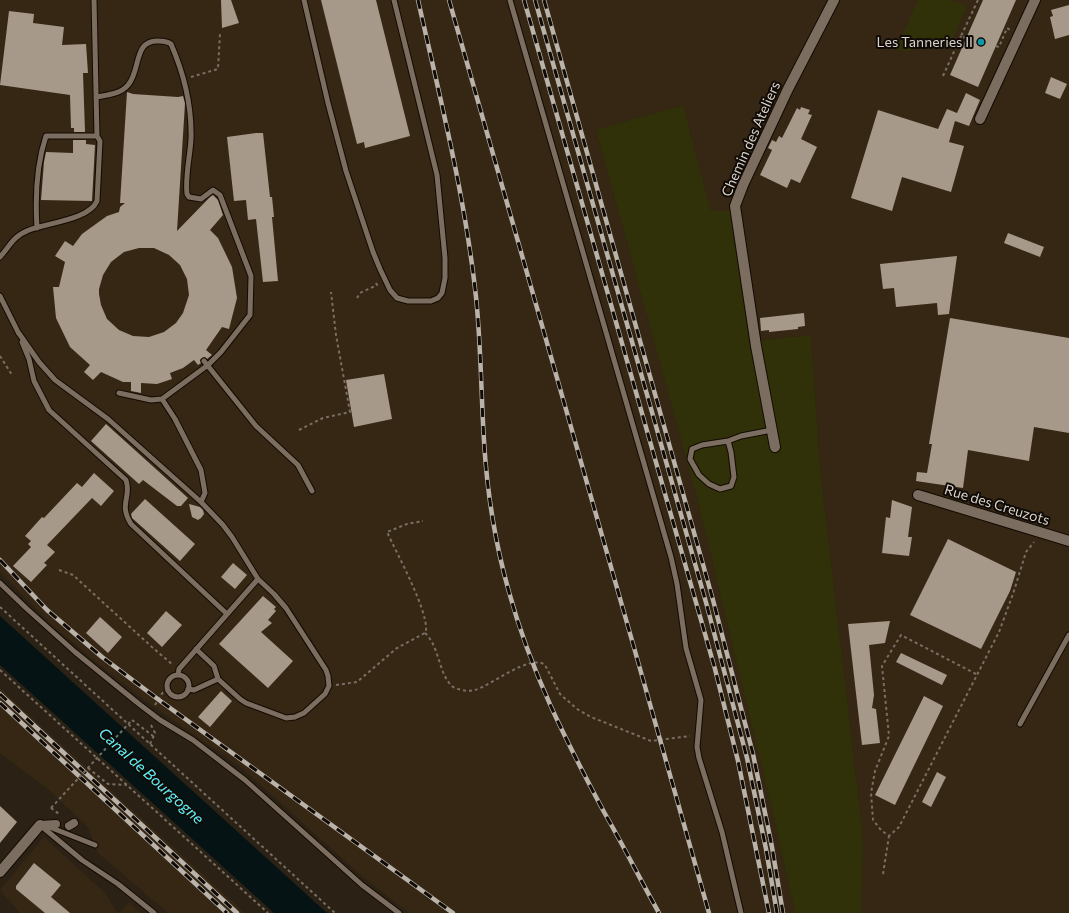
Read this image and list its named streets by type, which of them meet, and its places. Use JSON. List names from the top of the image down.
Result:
{
  "streets": {
    "street": ["Chemin des Ateliers", "Rue des Creuzots"]
  },
  "water": ["Canal de Bourgogne"],
  "places": ["Les Tanneries II"]
}
